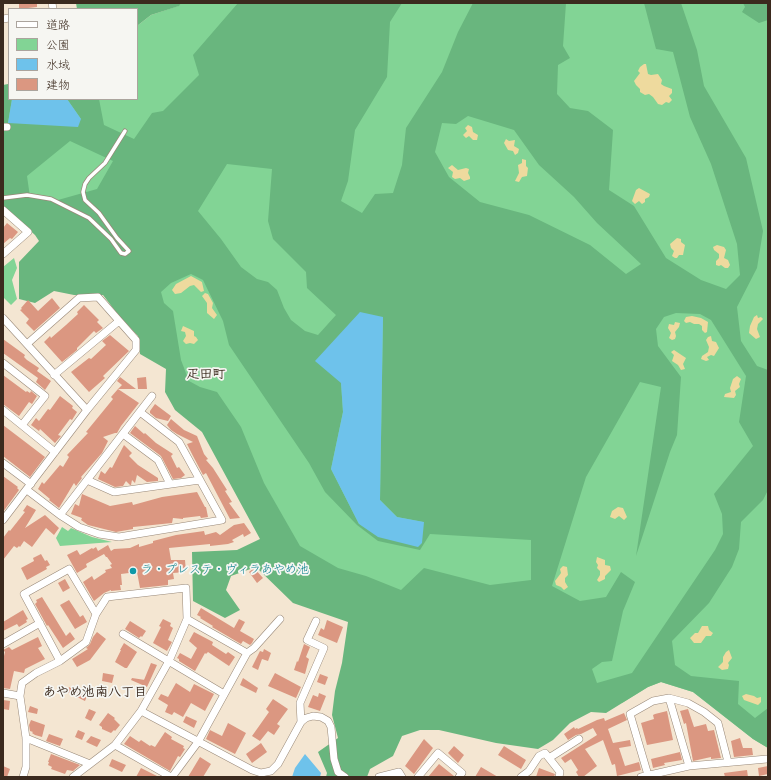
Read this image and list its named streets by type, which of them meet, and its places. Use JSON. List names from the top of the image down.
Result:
{
  "districts": ["疋田町", "あやめ池南八丁目"],
  "places": ["ラ・プレステ・ヴィラあやめ池"],
  "legend": [
    "道路",
    "公園",
    "水域",
    "建物"
  ]
}
